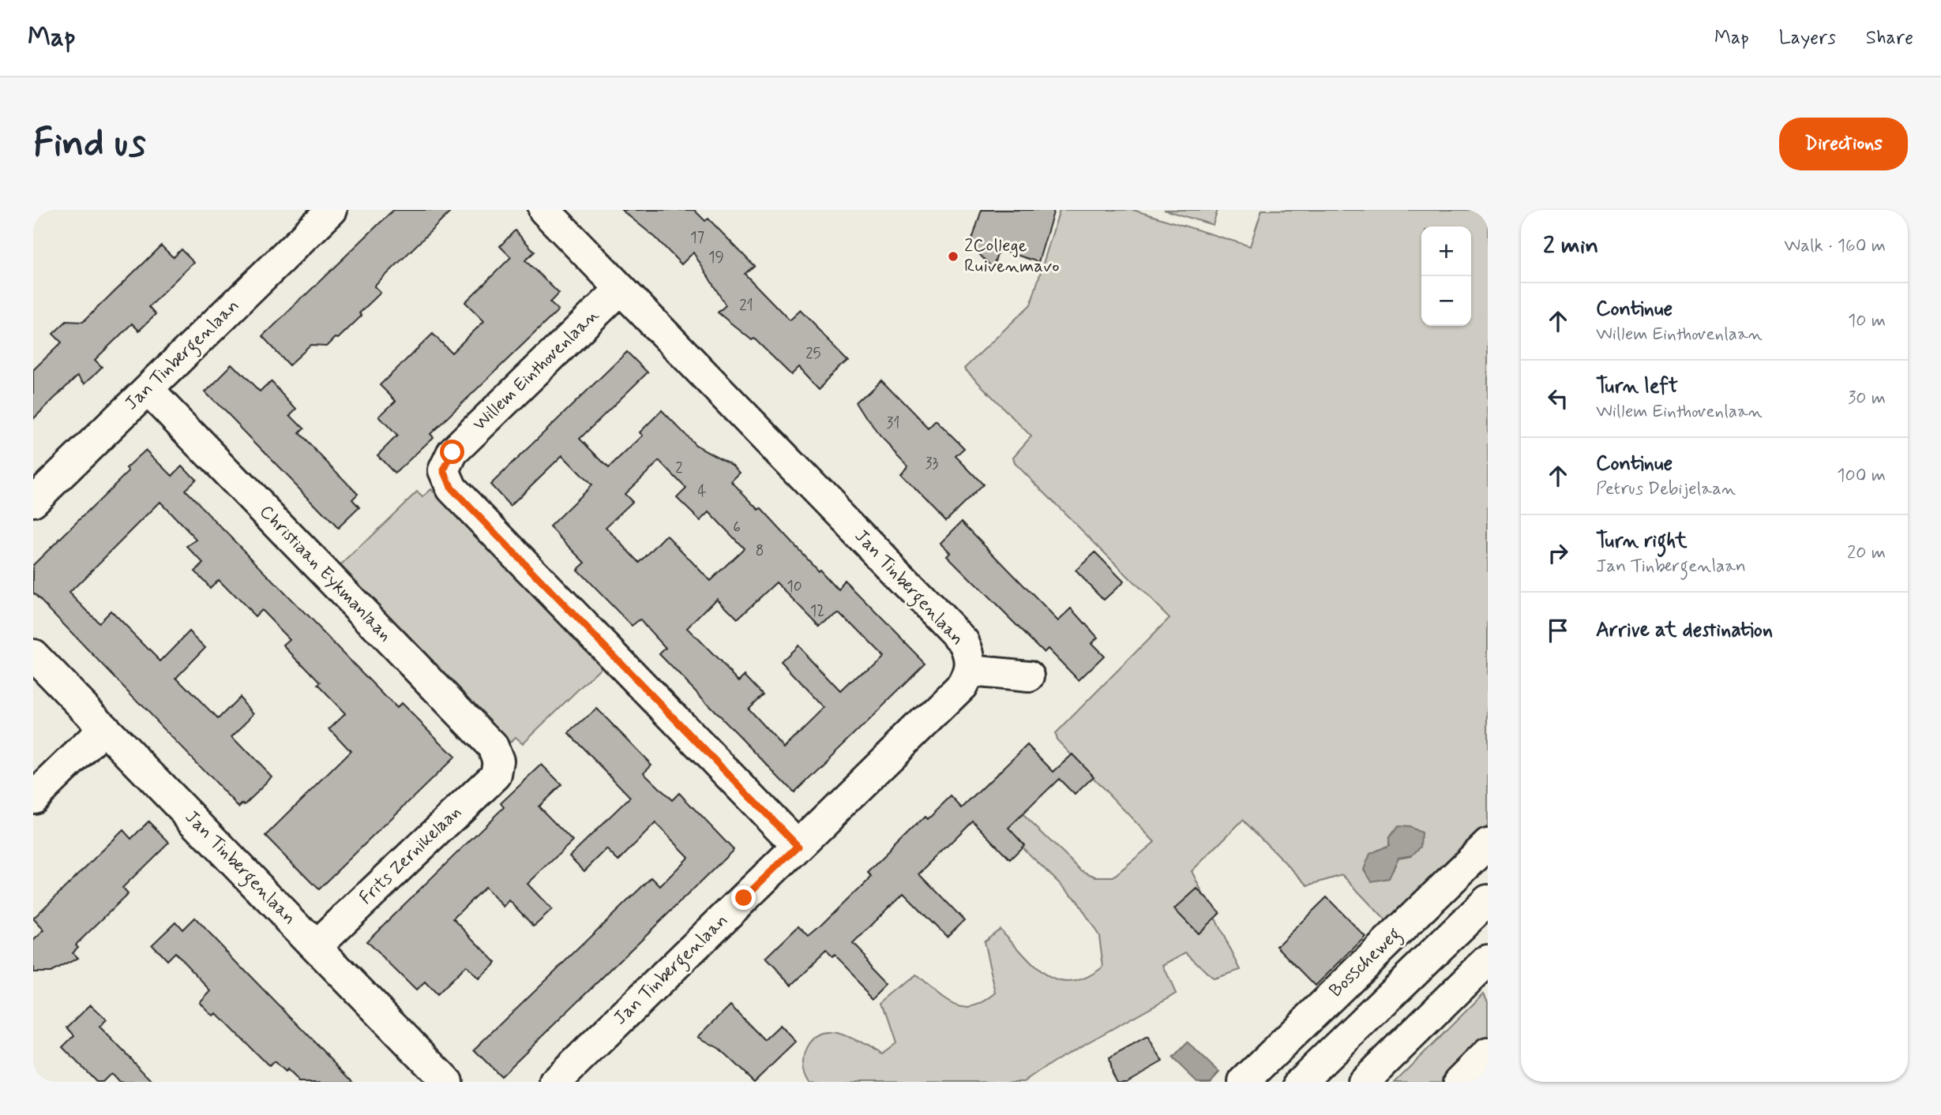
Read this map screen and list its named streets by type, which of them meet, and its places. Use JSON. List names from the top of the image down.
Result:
{
  "streets": {
    "street": [
      "Jan Tinbergenlaan",
      "Willem Einthovenlaan",
      "Christiaan Eykmanlaan",
      "Frits Zernikelaan",
      "Bosscheweg"
    ]
  },
  "crossings": [
    ["Jan Tinbergenlaan", "Willem Einthovenlaan"],
    ["Jan Tinbergenlaan", "Christiaan Eykmanlaan"],
    ["Jan Tinbergenlaan", "Frits Zernikelaan"],
    ["Christiaan Eykmanlaan", "Frits Zernikelaan"]
  ],
  "places": ["2College Ruivenmavo"],
  "house_numbers": [
    "17",
    "19",
    "21",
    "25",
    "31",
    "33",
    "2",
    "4",
    "6",
    "8",
    "10",
    "12"
  ],
  "page": {
    "header": "Map",
    "nav": ["Map", "Layers", "Share"],
    "buttons": "Directions",
    "title": "Find us",
    "heading": ["2 min", "Walk · 160 m"],
    "map_buttons": ["+", "−"],
    "list": [
      ["Continue", "Willem Einthovenlaan", "10 m"],
      ["Turn left", "Willem Einthovenlaan", "30 m"],
      ["Continue", "Petrus Debijelaan", "100 m"],
      ["Turn right", "Jan Tinbergenlaan", "20 m"],
      "Arrive at destination"
    ]
  }
}
